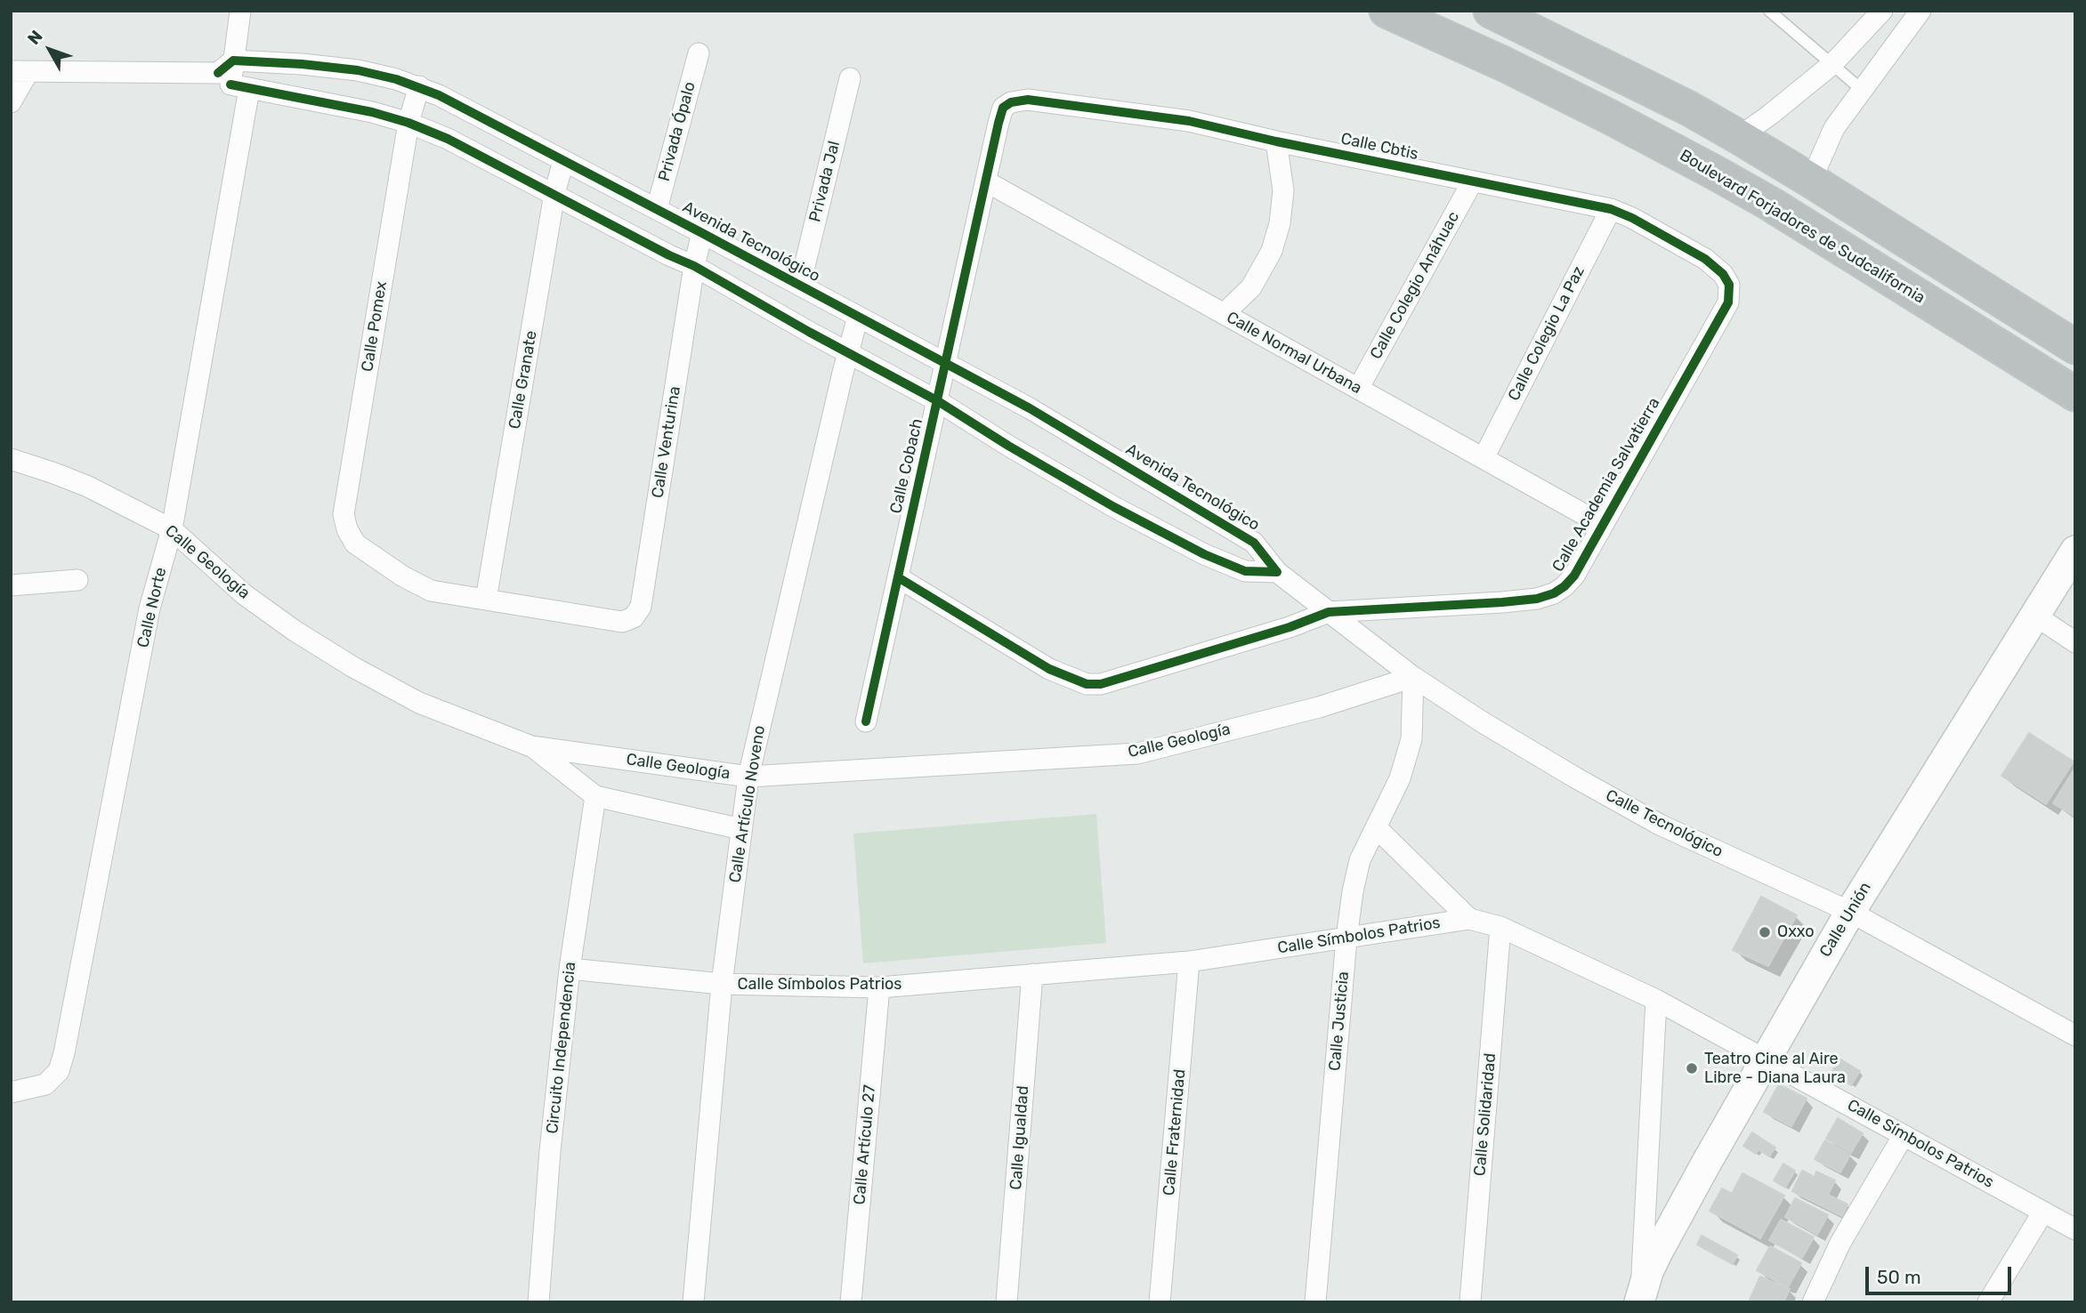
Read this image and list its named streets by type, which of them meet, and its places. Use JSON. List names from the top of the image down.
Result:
{
  "streets": {
    "highway": ["Boulevard Forjadores de Sudcalifornia"],
    "street": [
      "Privada Ópalo",
      "Calle Cbtis",
      "Privada Jal",
      "Avenida Tecnológico",
      "Calle Colegio Anáhuac",
      "Calle Pomex",
      "Calle Colegio La Paz",
      "Calle Normal Urbana",
      "Calle Granate",
      "Calle Venturina",
      "Calle Cobach",
      "Calle Academia Salvatierra",
      "Calle Geología",
      "Calle Norte",
      "Calle Artículo Noveno",
      "Calle Tecnológico",
      "Calle Unión",
      "Calle Símbolos Patrios",
      "Calle Justicia",
      "Circuito Independencia",
      "Calle Solidaridad",
      "Calle Fraternidad",
      "Calle Igualdad",
      "Calle Artículo 27"
    ]
  },
  "crossings": [
    ["Privada Ópalo", "Avenida Tecnológico"],
    ["Calle Cbtis", "Calle Colegio Anáhuac"],
    ["Calle Cbtis", "Calle Colegio La Paz"],
    ["Calle Cbtis", "Calle Cobach"],
    ["Calle Cbtis", "Calle Academia Salvatierra"],
    ["Privada Jal", "Avenida Tecnológico"],
    ["Avenida Tecnológico", "Calle Pomex"],
    ["Avenida Tecnológico", "Calle Granate"],
    ["Avenida Tecnológico", "Calle Venturina"],
    ["Avenida Tecnológico", "Calle Cobach"],
    ["Avenida Tecnológico", "Calle Norte"],
    ["Avenida Tecnológico", "Calle Artículo Noveno"],
    ["Avenida Tecnológico", "Calle Tecnológico"],
    ["Calle Colegio Anáhuac", "Calle Normal Urbana"],
    ["Calle Pomex", "Calle Granate"],
    ["Calle Pomex", "Calle Venturina"],
    ["Calle Colegio La Paz", "Calle Normal Urbana"],
    ["Calle Normal Urbana", "Calle Cobach"],
    ["Calle Normal Urbana", "Calle Academia Salvatierra"],
    ["Calle Granate", "Calle Venturina"],
    ["Calle Cobach", "Calle Academia Salvatierra"],
    ["Calle Academia Salvatierra", "Calle Tecnológico"],
    ["Calle Geología", "Calle Norte"],
    ["Calle Geología", "Calle Artículo Noveno"],
    ["Calle Geología", "Calle Tecnológico"],
    ["Calle Geología", "Calle Justicia"],
    ["Calle Artículo Noveno", "Calle Símbolos Patrios"],
    ["Calle Tecnológico", "Calle Unión"],
    ["Calle Tecnológico", "Calle Justicia"],
    ["Calle Unión", "Calle Símbolos Patrios"],
    ["Calle Símbolos Patrios", "Calle Justicia"],
    ["Calle Símbolos Patrios", "Circuito Independencia"],
    ["Calle Símbolos Patrios", "Calle Solidaridad"],
    ["Calle Símbolos Patrios", "Calle Fraternidad"],
    ["Calle Símbolos Patrios", "Calle Igualdad"],
    ["Calle Símbolos Patrios", "Calle Artículo 27"]
  ],
  "places": ["Oxxo", "Teatro Cine al Aire Libre - Diana Laura"],
  "scale_bar": "50 m",
  "north": "top left"
}
